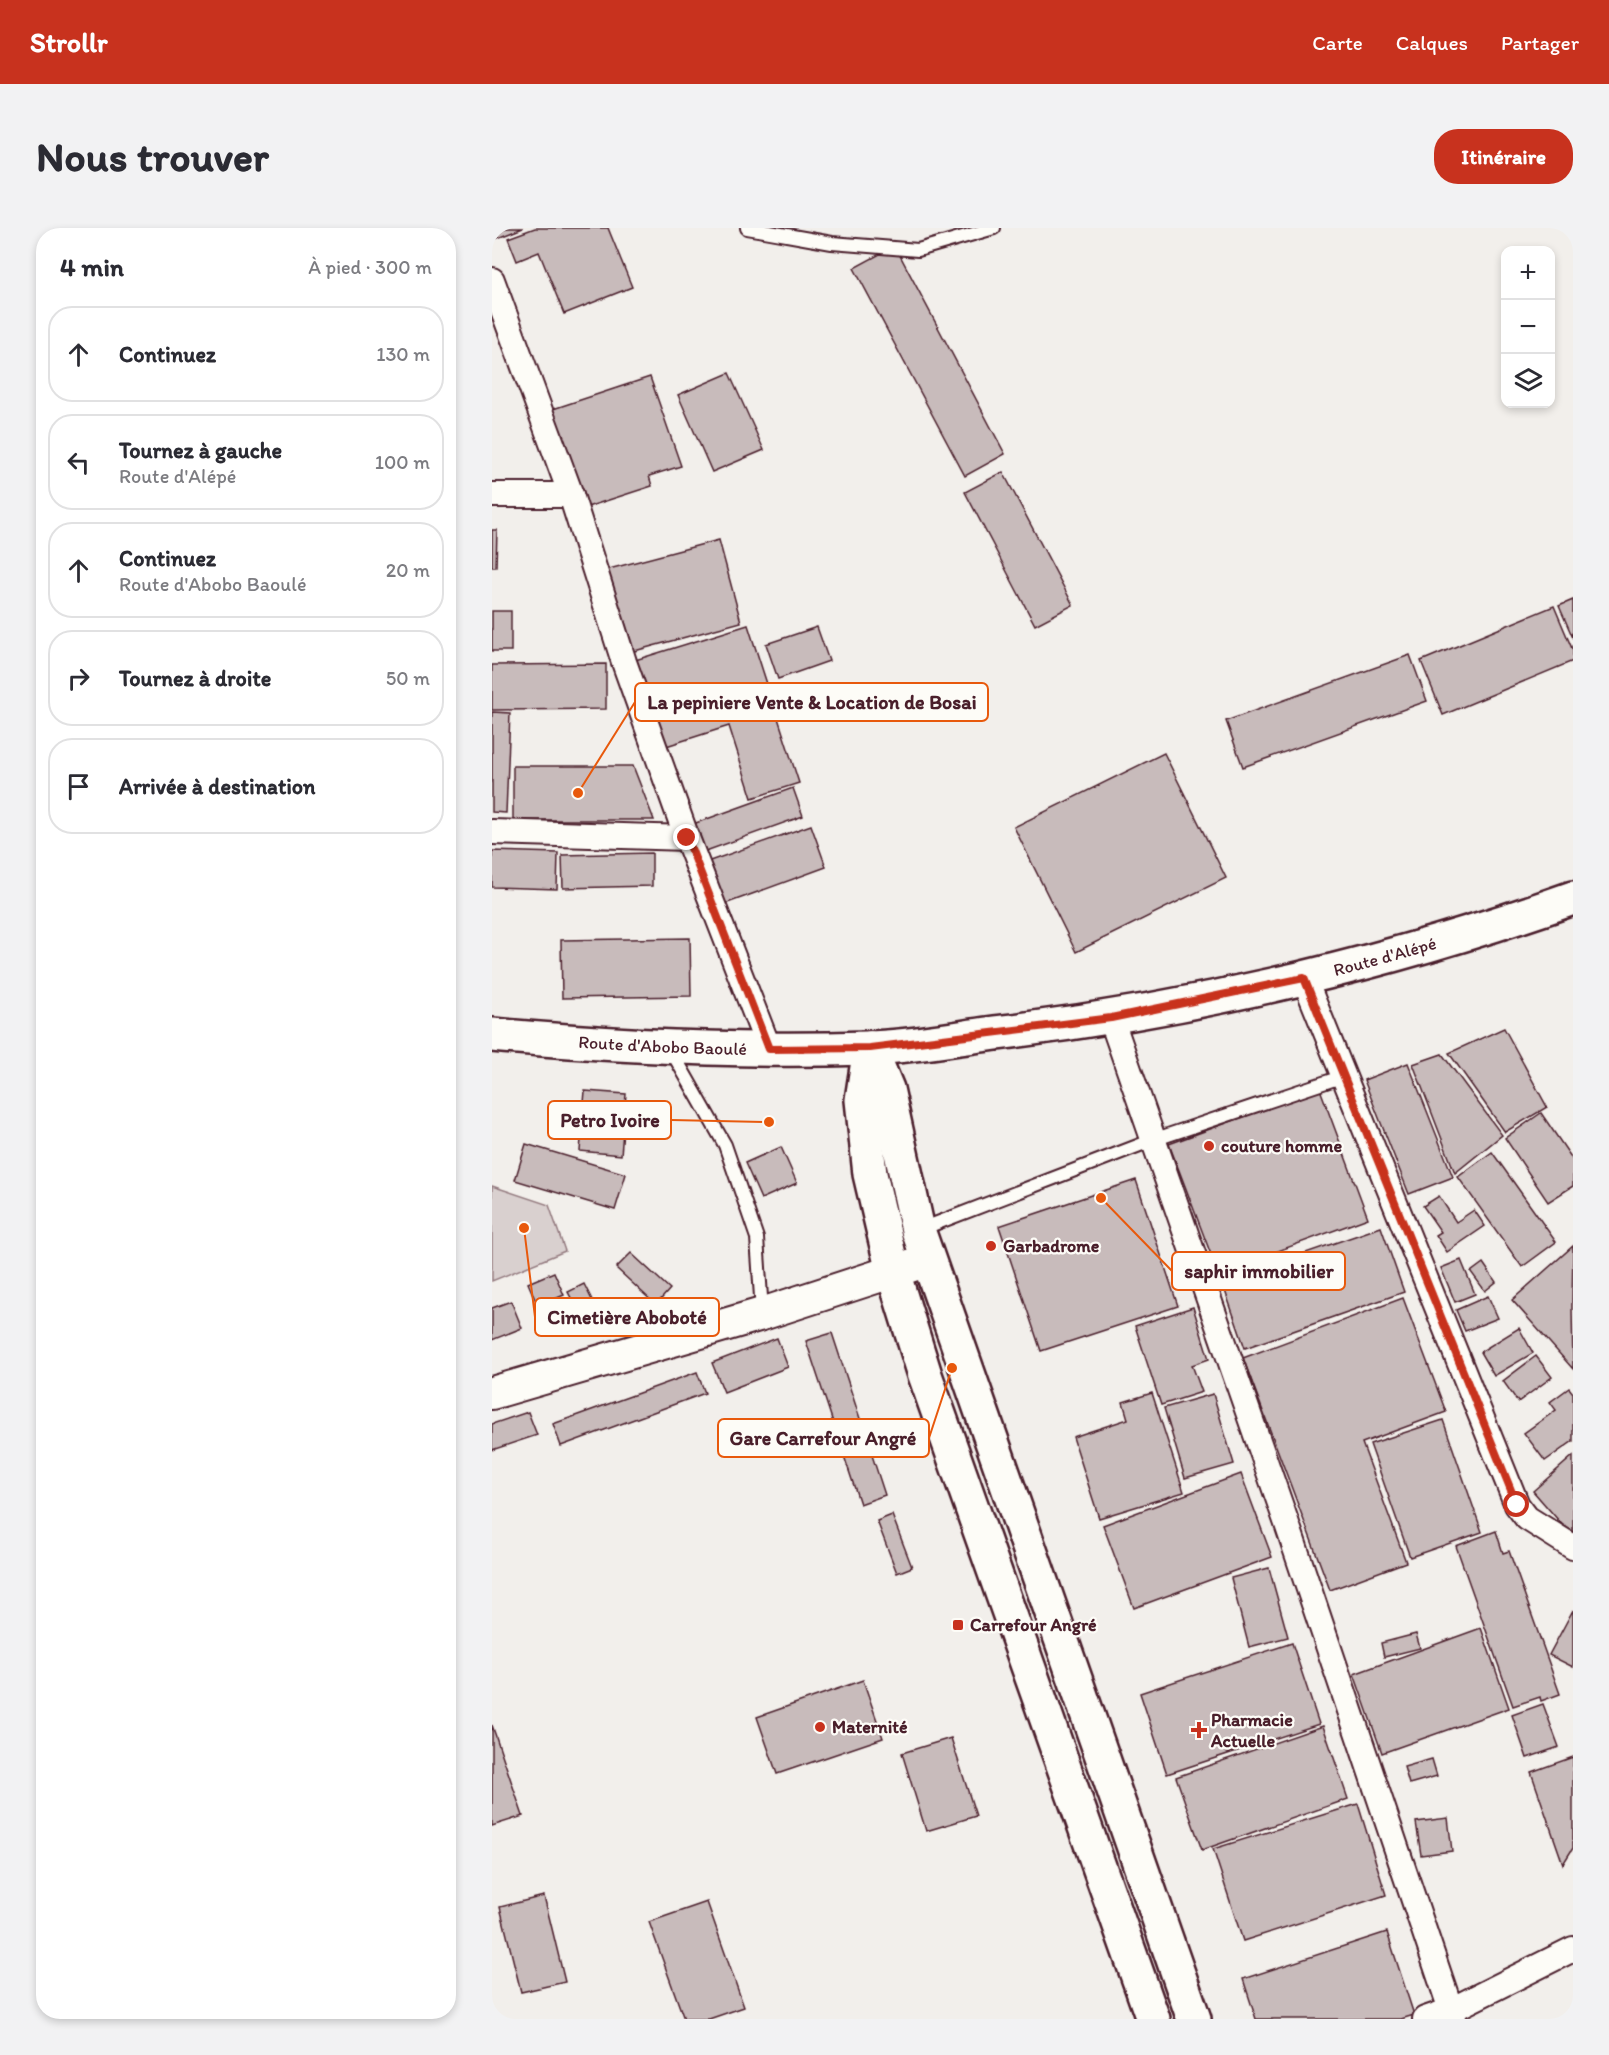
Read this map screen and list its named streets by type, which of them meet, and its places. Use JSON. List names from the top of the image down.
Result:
{
  "streets": {
    "main road": ["Route d'Alépé", "Route d'Abobo Baoulé"]
  },
  "crossings": [
    ["Route d'Alépé", "Route d'Abobo Baoulé"]
  ],
  "places": {
    "other": [
      "La pepiniere Vente & Location de Bosai",
      "Petro Ivoire",
      "couture homme",
      "saphir immobilier",
      "Cimetière Aboboté",
      "Garbadrome",
      "Gare Carrefour Angré",
      "Maternité"
    ],
    "transit": ["Carrefour Angré"],
    "health": ["Pharmacie Actuelle"]
  },
  "page": {
    "header": "Strollr",
    "nav": ["Carte", "Calques", "Partager"],
    "buttons": "Itinéraire",
    "title": "Nous trouver",
    "heading": ["4 min", "À pied · 300 m"],
    "map_buttons": ["+", "−"],
    "list": [
      ["Continuez", "130 m"],
      ["Tournez à gauche", "Route d'Alépé", "100 m"],
      ["Continuez", "Route d'Abobo Baoulé", "20 m"],
      ["Tournez à droite", "50 m"],
      "Arrivée à destination"
    ]
  }
}
